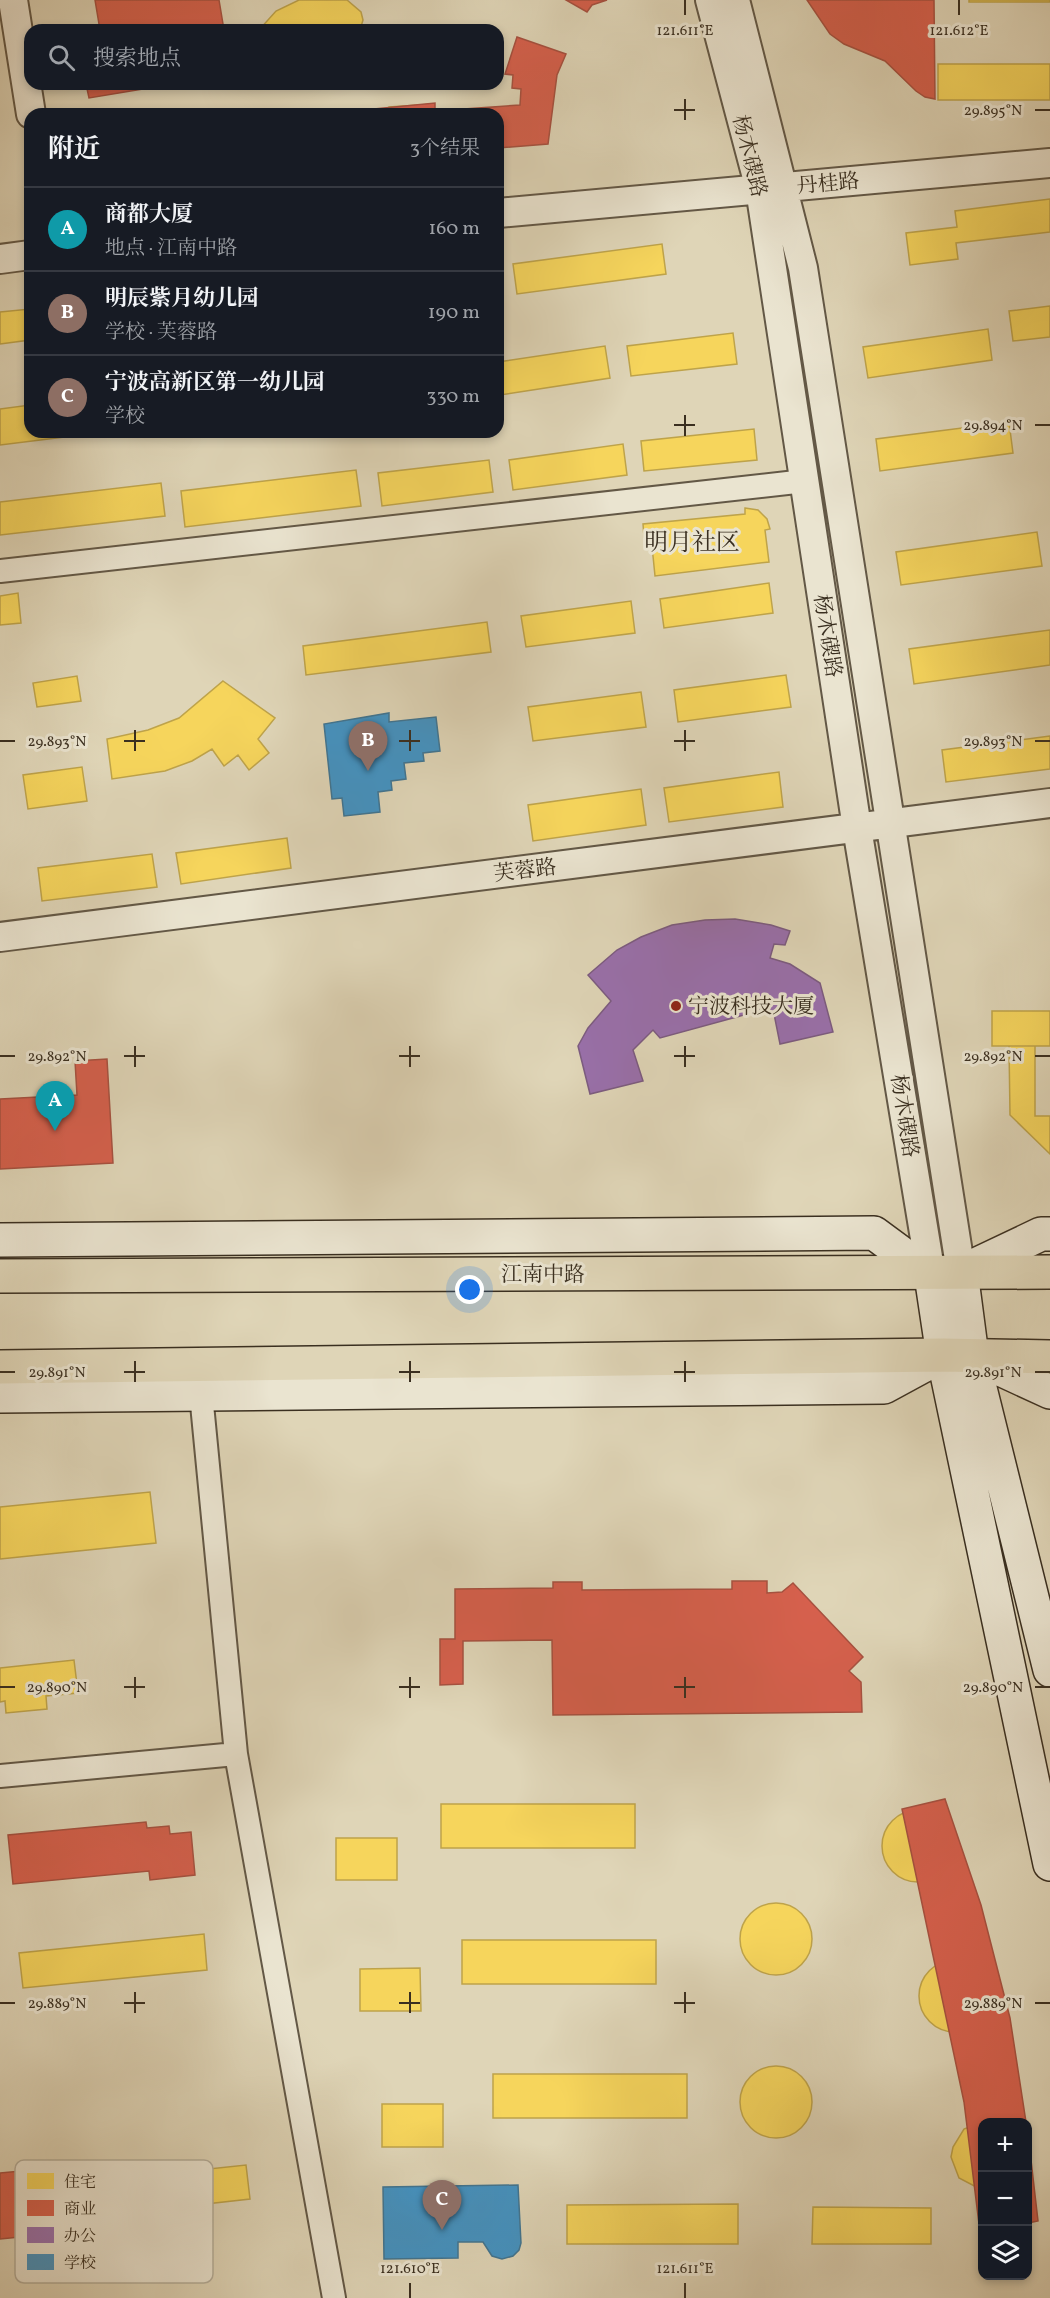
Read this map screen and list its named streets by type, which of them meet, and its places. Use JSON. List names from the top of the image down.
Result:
{
  "streets": {
    "main road": ["江南中路"],
    "street": ["杨木碶路", "丹桂路", "芙蓉路"]
  },
  "crossings": [
    ["杨木碶路", "丹桂路"],
    ["杨木碶路", "芙蓉路"],
    ["杨木碶路", "江南中路"]
  ],
  "districts": ["明月社区"],
  "places": ["宁波科技大厦"],
  "legend": [
    "住宅",
    "商业",
    "办公",
    "学校"
  ],
  "page": {
    "search": "搜索地点",
    "heading": ["附近", "3个结果"],
    "list": [
      {
        "mark": "A",
        "name": "商都大厦",
        "note": "地点 · 江南中路",
        "value": "160 m"
      },
      {
        "mark": "B",
        "name": "明辰紫月幼儿园",
        "note": "学校 · 芙蓉路",
        "value": "190 m"
      },
      {
        "mark": "C",
        "name": "宁波高新区第一幼儿园",
        "note": "学校",
        "value": "330 m"
      }
    ],
    "pins": ["B", "A", "C"],
    "map_buttons": ["+", "−"]
  },
  "coordinates": [
    "121.611°E",
    "121.612°E",
    "29.895°N",
    "29.894°N",
    "29.893°N",
    "29.892°N",
    "29.891°N",
    "29.890°N",
    "29.889°N",
    "121.610°E"
  ]
}
